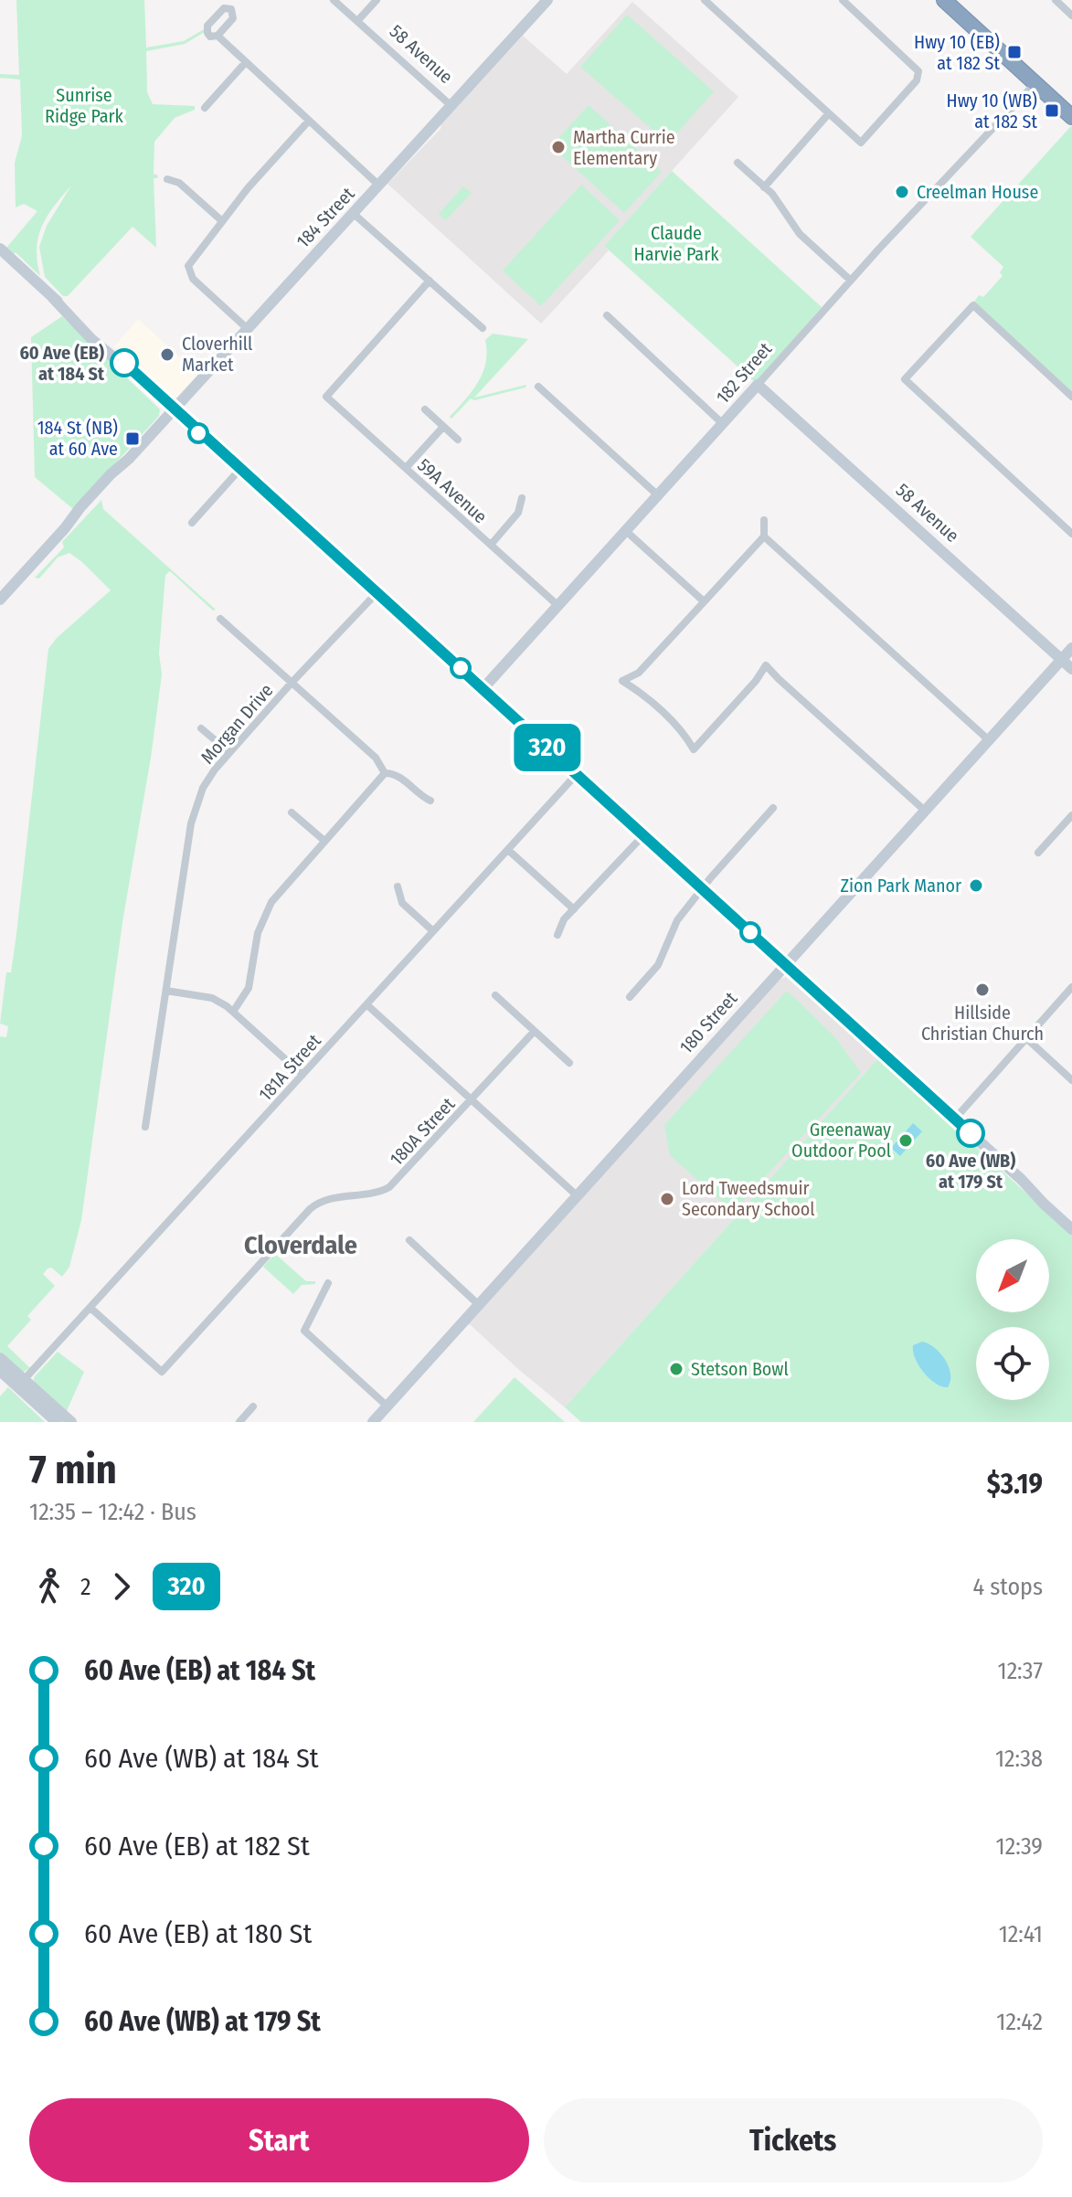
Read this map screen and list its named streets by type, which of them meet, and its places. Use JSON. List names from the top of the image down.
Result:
{
  "streets": {
    "main road": [
      "58 Avenue",
      "184 Street",
      "182 Street",
      "180 Street"
    ],
    "street": [
      "59A Avenue",
      "Morgan Drive",
      "181A Street",
      "180A Street"
    ]
  },
  "crossings": [
    ["58 Avenue", "184 Street"],
    ["58 Avenue", "182 Street"],
    ["58 Avenue", "180 Street"],
    ["182 Street", "59A Avenue"],
    ["181A Street", "180A Street"]
  ],
  "districts": ["Cloverdale"],
  "parks": ["Sunrise Ridge Park", "Claude Harvie Park"],
  "places": {
    "transit": ["Hwy 10 (EB) at 182 St", "Hwy 10 (WB) at 182 St", "184 St (NB) at 60 Ave"],
    "other": [
      "Martha Currie Elementary",
      "Creelman House",
      "Cloverhill Market",
      "60 Ave (EB) at 184 St",
      "Zion Park Manor",
      "Hillside Christian Church",
      "60 Ave (WB) at 179 St",
      "Greenaway Outdoor Pool",
      "Lord Tweedsmuir Secondary School",
      "Stetson Bowl"
    ]
  },
  "lines": ["bus line 320"],
  "north": "bottom left",
  "page": {
    "on_map": "320",
    "heading": ["7 min", "12:35 – 12:42 · Bus", "$3.19"],
    "legs": ["2", "320", "4 stops"],
    "list": [
      {
        "name": "60 Ave (EB) at 184 St",
        "value": "12:37"
      },
      {
        "name": "60 Ave (WB) at 184 St",
        "value": "12:38"
      },
      {
        "name": "60 Ave (EB) at 182 St",
        "value": "12:39"
      },
      {
        "name": "60 Ave (EB) at 180 St",
        "value": "12:41"
      },
      {
        "name": "60 Ave (WB) at 179 St",
        "value": "12:42"
      }
    ],
    "buttons": ["Start", "Tickets"]
  }
}
